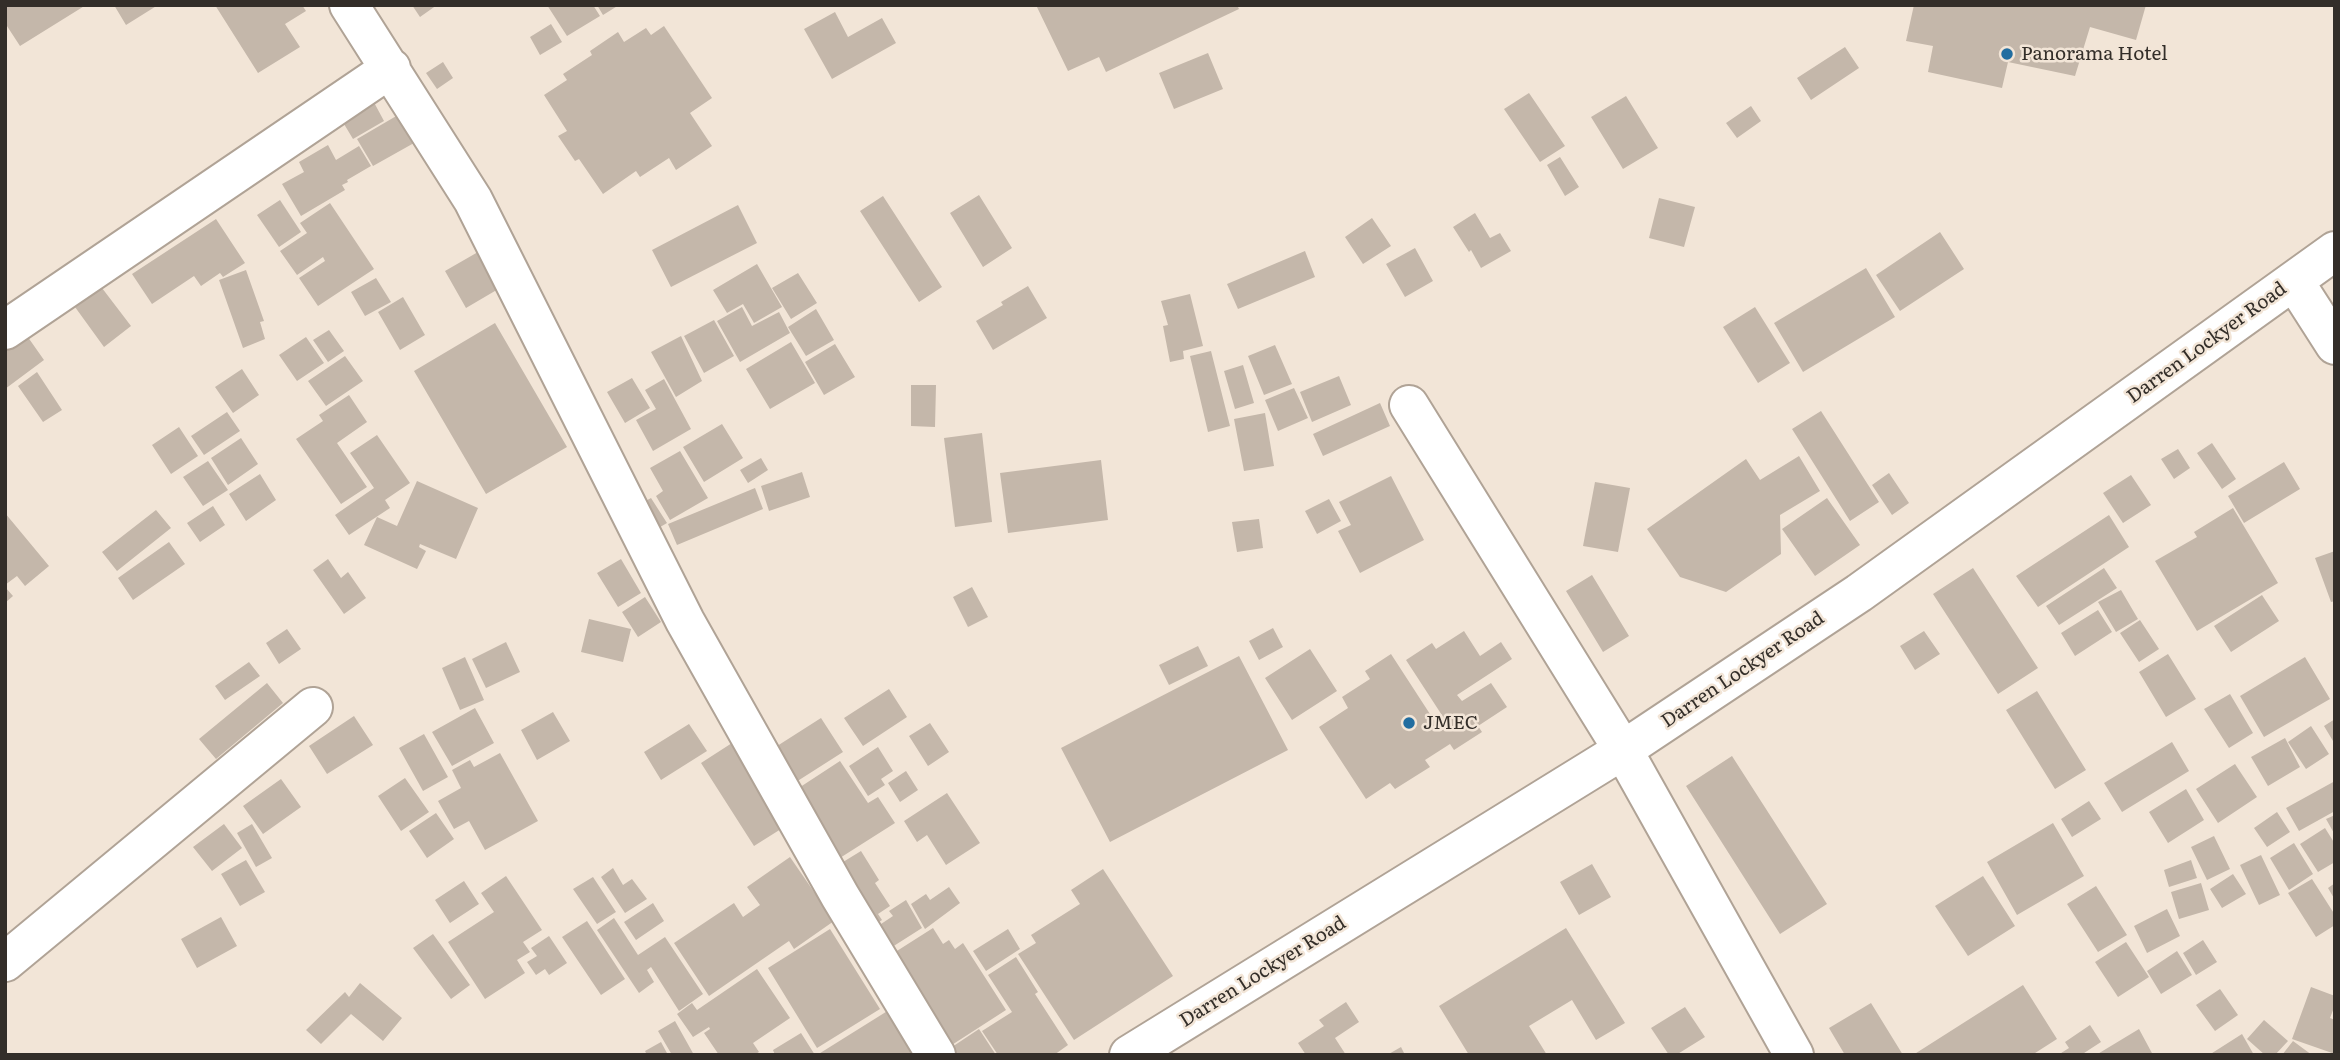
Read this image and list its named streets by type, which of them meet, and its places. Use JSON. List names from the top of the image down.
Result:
{
  "streets": {
    "street": ["Darren Lockyer Road"]
  },
  "places": ["Panorama Hotel", "JMEC"]
}
